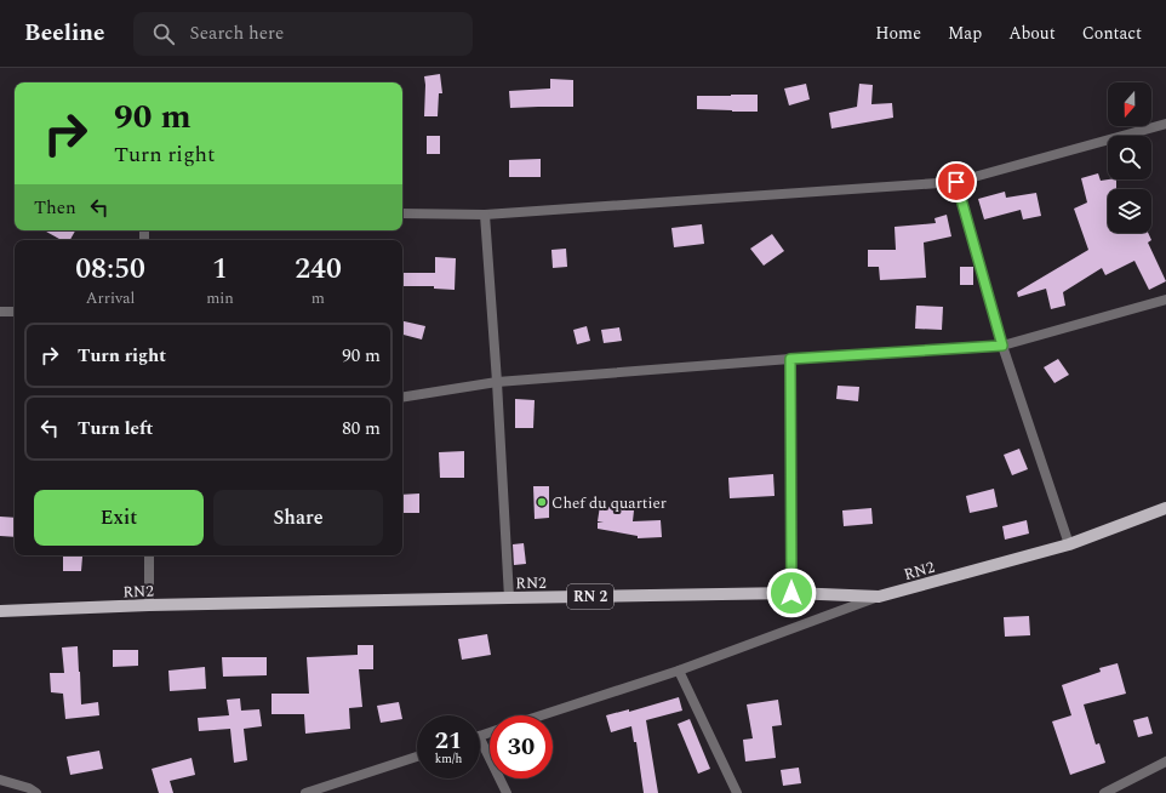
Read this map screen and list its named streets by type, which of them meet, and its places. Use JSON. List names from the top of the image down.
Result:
{
  "streets": {
    "main road": ["RN2", "RN 2"]
  },
  "places": ["Chef du quartier"],
  "north": "bottom",
  "page": {
    "header": "Beeline",
    "search": "Search here",
    "nav": [
      "Home",
      "Map",
      "About",
      "Contact"
    ],
    "turn": ["90 m", "Turn right"],
    "then": "Then",
    "eta": [
      "08:50",
      "Arrival",
      "1",
      "min",
      "240",
      "m"
    ],
    "list": [
      {
        "name": "Turn right",
        "value": "90 m"
      },
      {
        "name": "Turn left",
        "value": "80 m"
      }
    ],
    "buttons": ["Exit", "Share"],
    "speed": "21 km/h",
    "limit": "30"
  }
}
